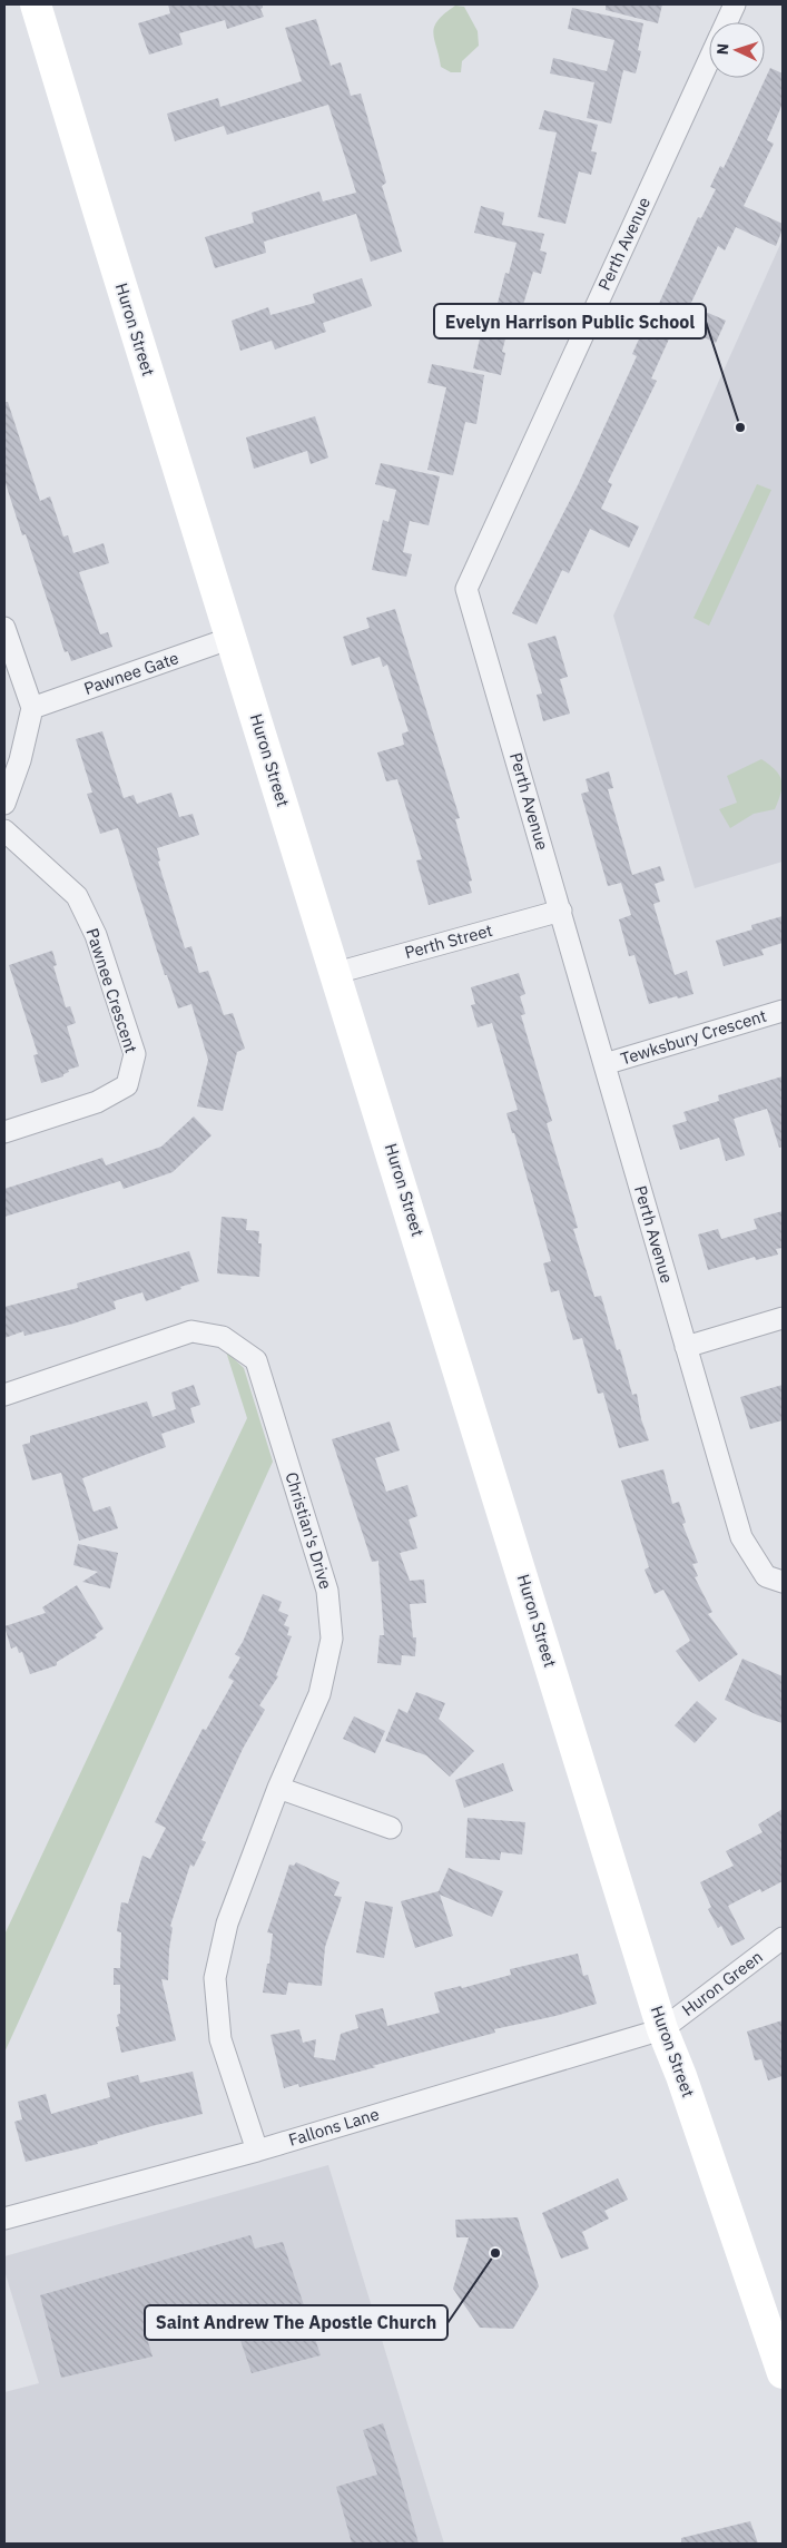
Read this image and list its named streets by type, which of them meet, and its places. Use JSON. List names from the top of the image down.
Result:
{
  "streets": {
    "main road": ["Huron Street"],
    "street": [
      "Perth Avenue",
      "Pawnee Gate",
      "Perth Street",
      "Pawnee Crescent",
      "Tewksbury Crescent",
      "Christian's Drive",
      "Huron Green",
      "Fallons Lane"
    ]
  },
  "crossings": [
    ["Perth Avenue", "Perth Street"],
    ["Perth Avenue", "Tewksbury Crescent"],
    ["Huron Street", "Pawnee Gate"],
    ["Huron Street", "Perth Street"],
    ["Huron Street", "Huron Green"],
    ["Huron Street", "Fallons Lane"],
    ["Christian's Drive", "Fallons Lane"],
    ["Huron Green", "Fallons Lane"]
  ],
  "places": ["Evelyn Harrison Public School", "Saint Andrew The Apostle Church"],
  "north": "left"
}
